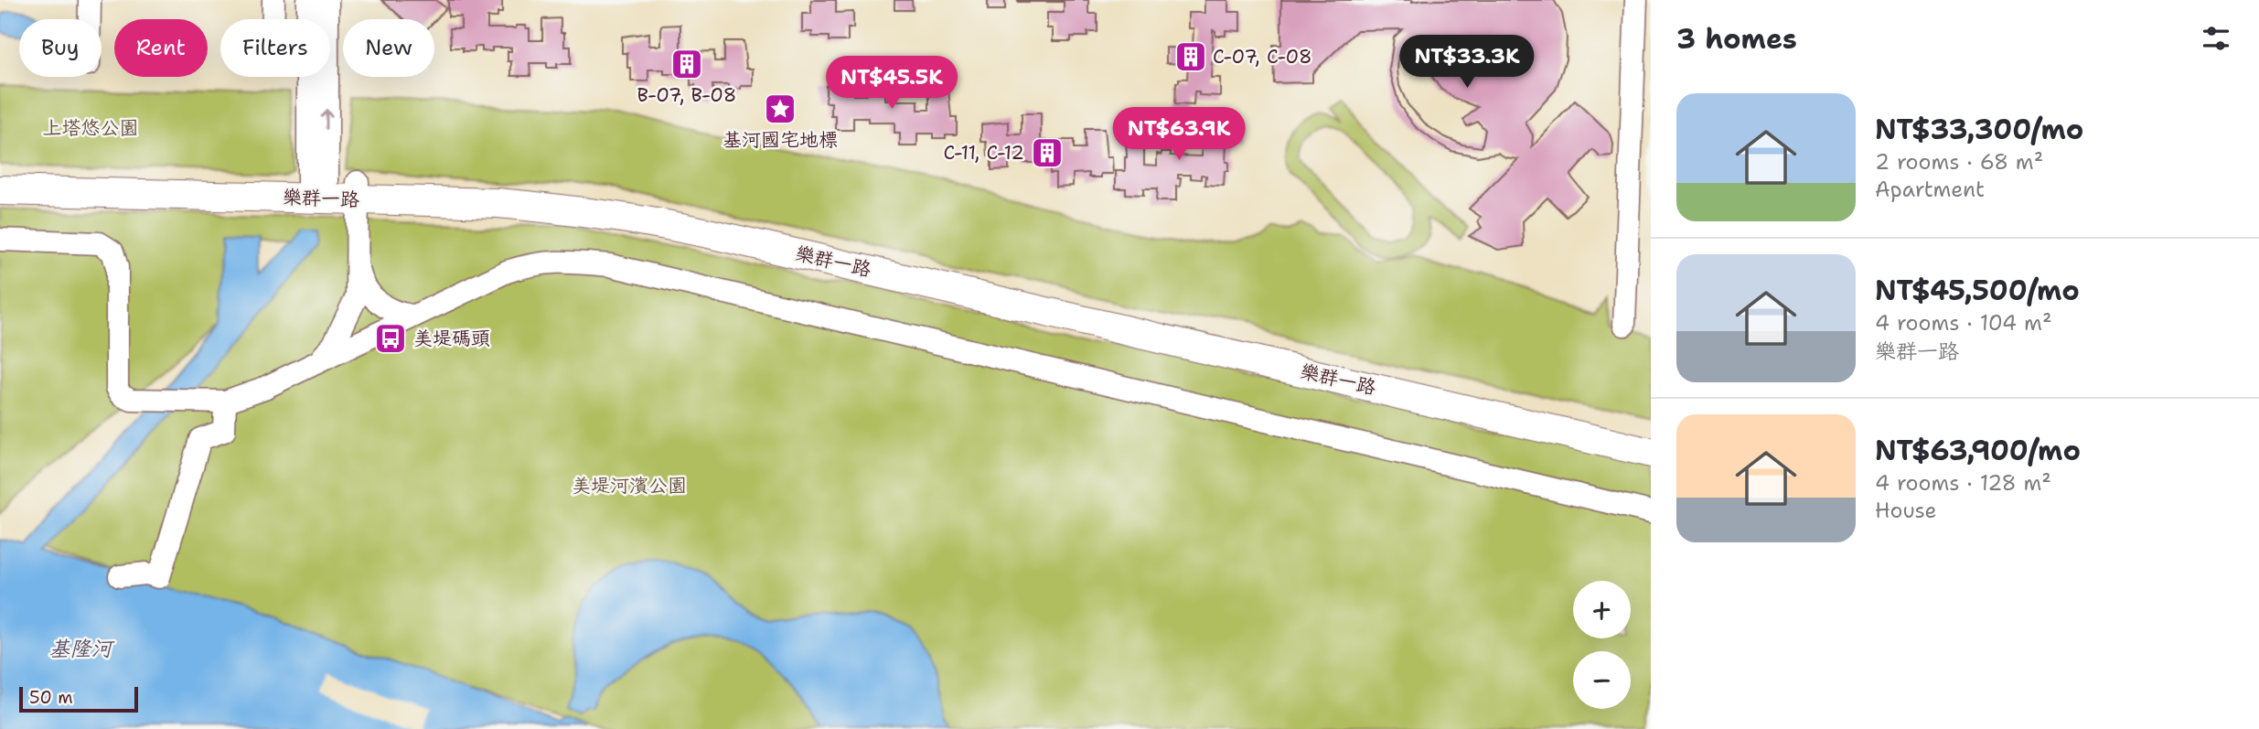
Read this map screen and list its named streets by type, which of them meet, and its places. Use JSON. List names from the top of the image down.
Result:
{
  "streets": {
    "main road": ["樂群一路"]
  },
  "water": ["基隆河"],
  "parks": ["上塔悠公園", "美堤河濱公園"],
  "places": {
    "building": ["C-07, C-08", "B-07, B-08", "C-11, C-12"],
    "place": ["基河國宅地標"],
    "bus stop": ["美堤碼頭"]
  },
  "scale_bar": "50 m",
  "page": {
    "heading": "3 homes",
    "chip": [
      "Buy",
      "Rent",
      "Filters",
      "New"
    ],
    "price": ["NT$33.3K", "NT$45.5K", "NT$63.9K"],
    "list": [
      {
        "name": "NT$33,300/mo",
        "note": "2 rooms · 68 m² · Apartment"
      },
      {
        "name": "NT$45,500/mo",
        "note": "4 rooms · 104 m² · 樂群一路"
      },
      {
        "name": "NT$63,900/mo",
        "note": "4 rooms · 128 m² · House"
      }
    ],
    "map_buttons": ["+", "−"],
    "scale": "50 m"
  }
}
